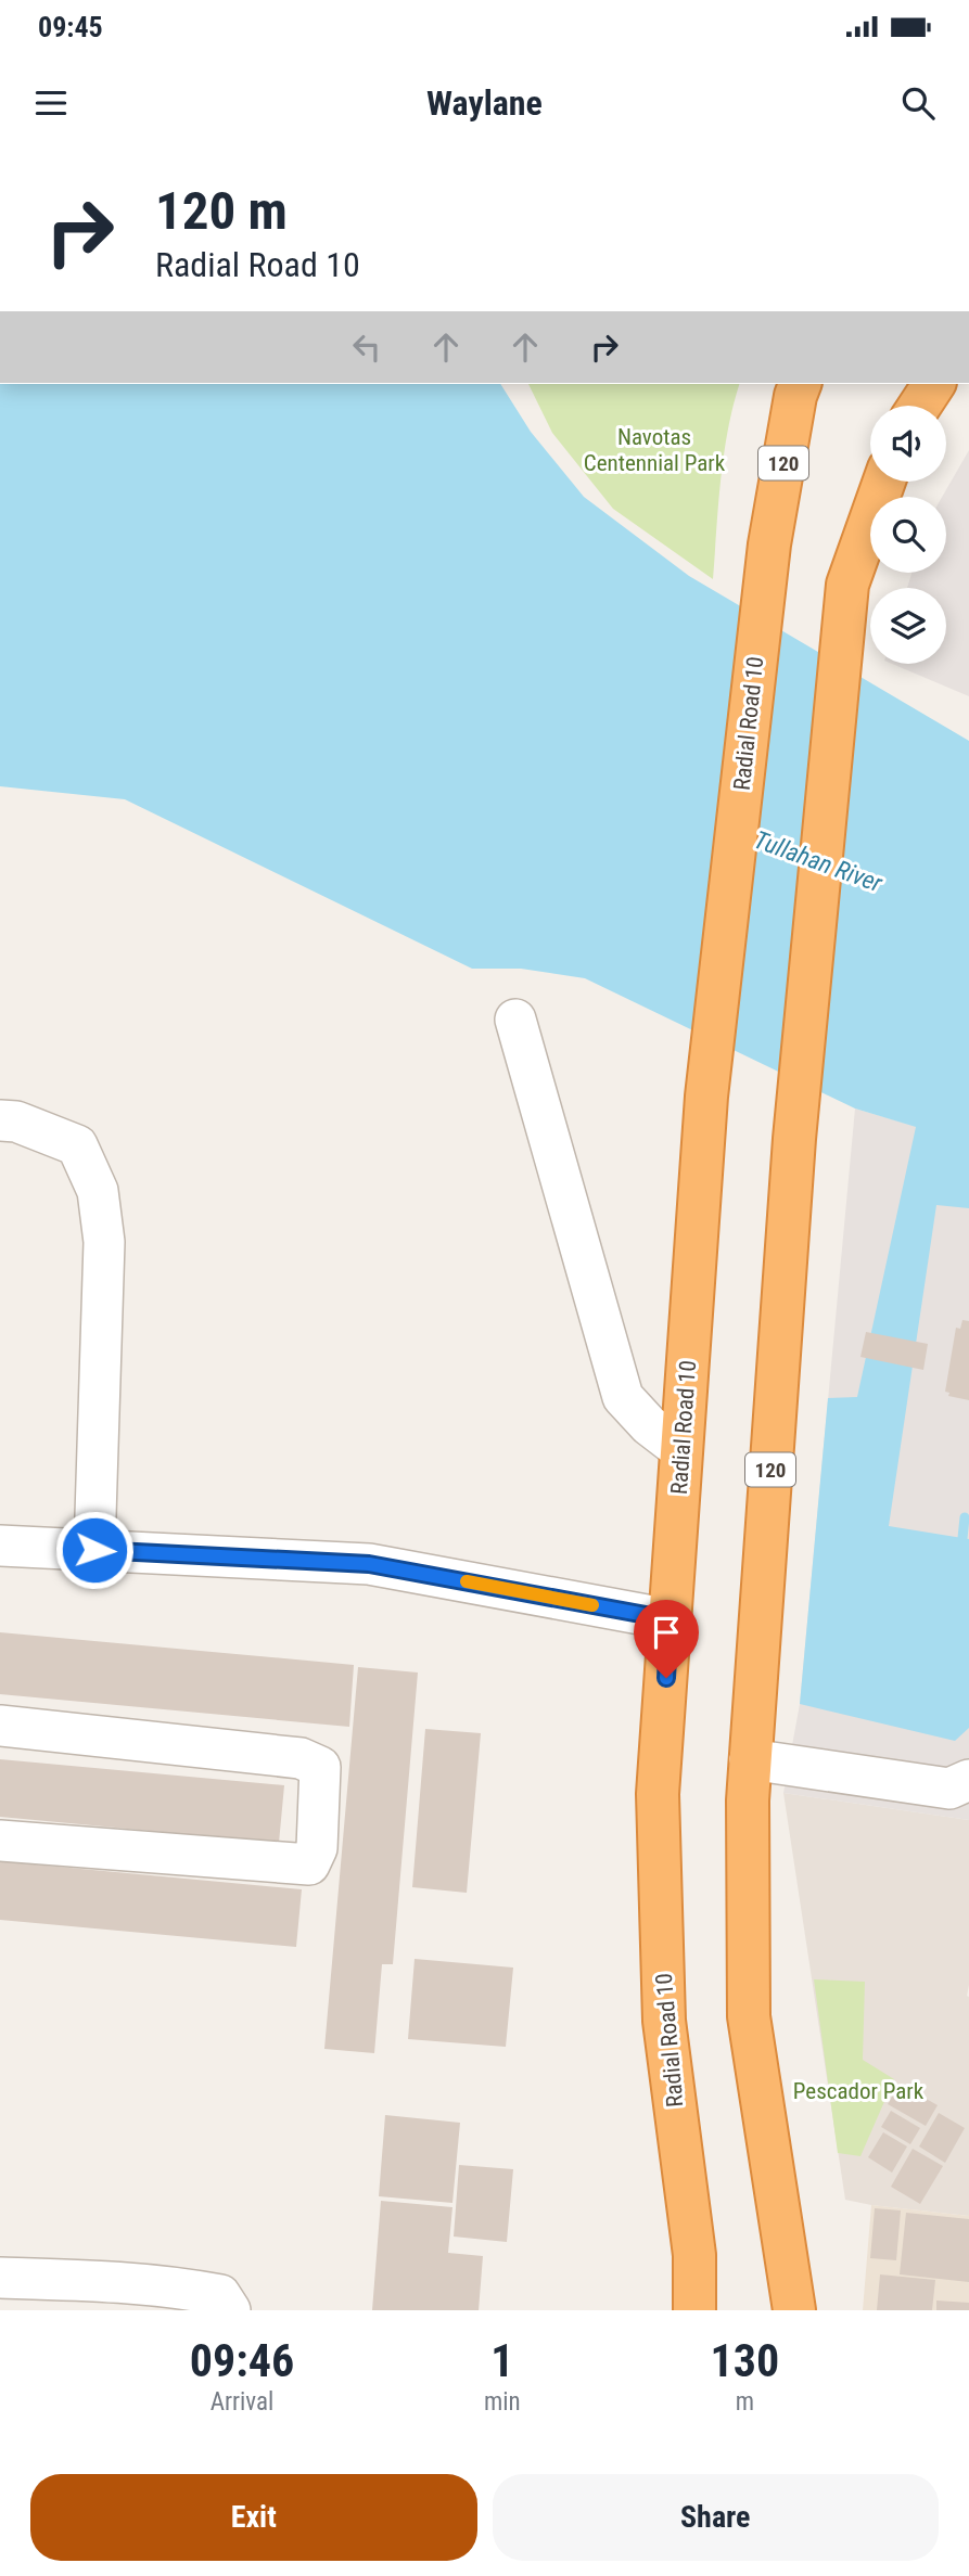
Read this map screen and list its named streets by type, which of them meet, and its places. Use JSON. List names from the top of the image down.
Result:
{
  "streets": {
    "highway": ["120", "Radial Road 10"]
  },
  "water": ["Tullahan River"],
  "parks": ["Navotas Centennial Park", "Pescador Park"],
  "page": {
    "status": "09:45",
    "header": "Waylane",
    "turn": ["120 m", "Radial Road 10"],
    "eta": [
      "09:46",
      "Arrival",
      "1",
      "min",
      "130",
      "m"
    ],
    "buttons": ["Exit", "Share"]
  }
}
